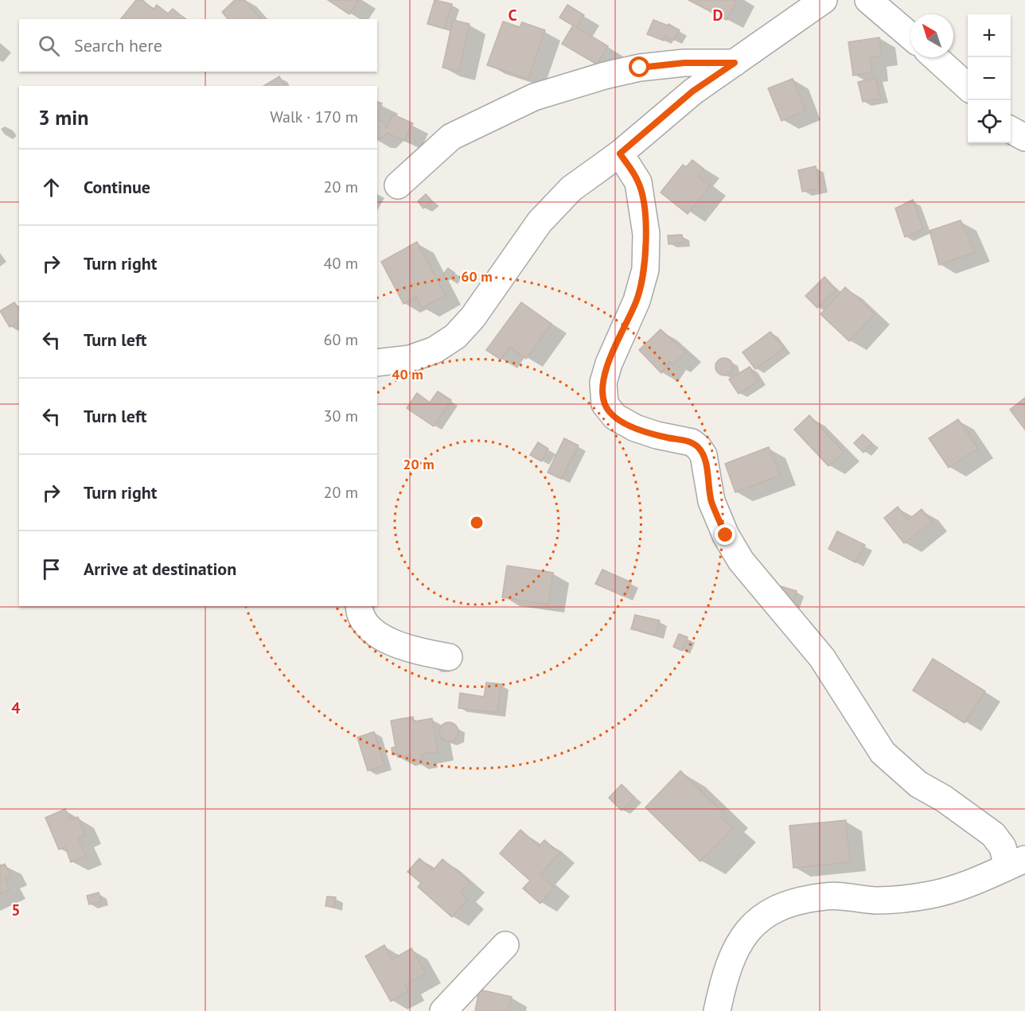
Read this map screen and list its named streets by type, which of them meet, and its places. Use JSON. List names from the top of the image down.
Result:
{
  "north": "top left",
  "page": {
    "map_buttons": ["+", "−"],
    "search": "Search here",
    "heading": ["3 min", "Walk · 170 m"],
    "list": [
      ["Continue", "20 m"],
      ["Turn right", "40 m"],
      ["Turn left", "60 m"],
      ["Turn left", "30 m"],
      ["Turn right", "20 m"],
      "Arrive at destination"
    ]
  },
  "grid": {
    "columns": ["C", "D"],
    "rows": ["4", "5"]
  },
  "rings": ["60 m", "40 m", "20 m"]
}
